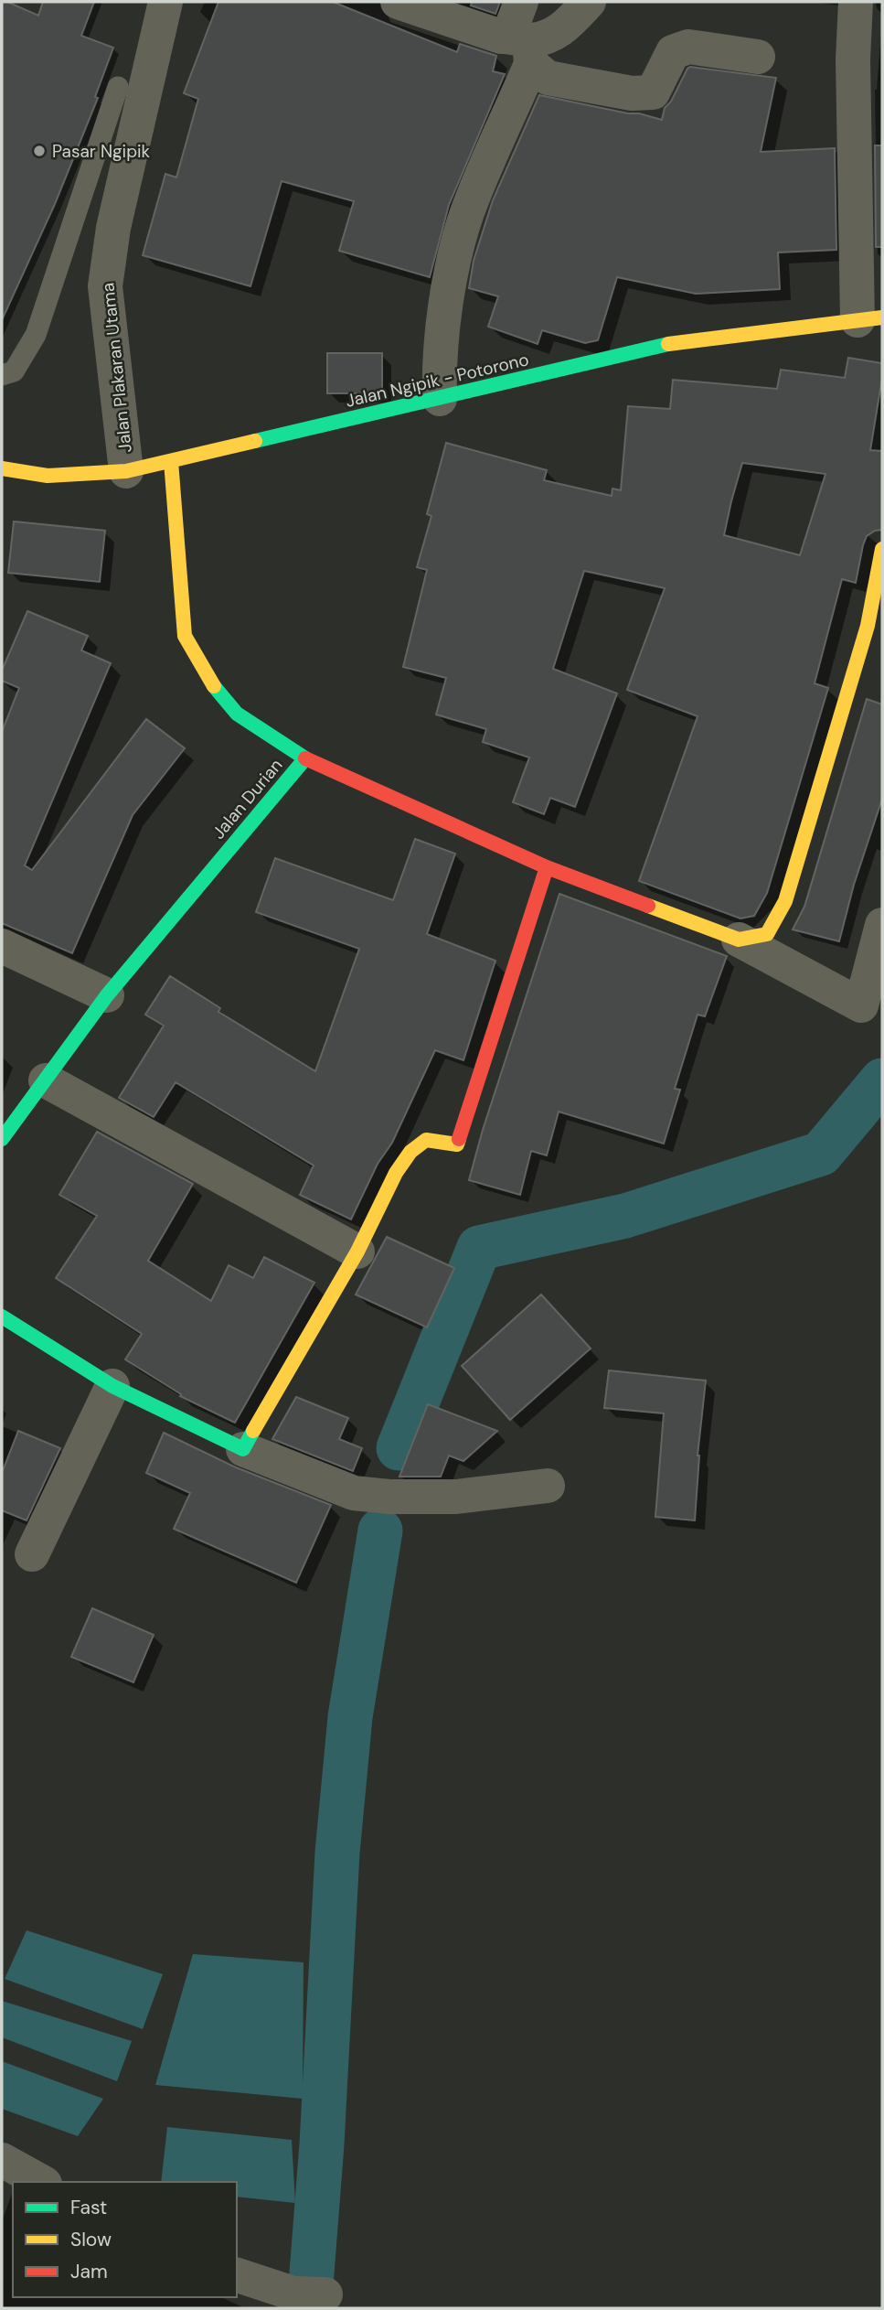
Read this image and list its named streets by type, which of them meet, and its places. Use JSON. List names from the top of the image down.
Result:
{
  "streets": {
    "street": ["Jalan Plakaran Utama", "Jalan Ngipik - Potorono", "Jalan Durian"]
  },
  "crossings": [
    ["Jalan Plakaran Utama", "Jalan Ngipik - Potorono"],
    ["Jalan Ngipik - Potorono", "Jalan Durian"]
  ],
  "places": ["Pasar Ngipik"],
  "legend": ["Fast", "Slow", "Jam"]
}
